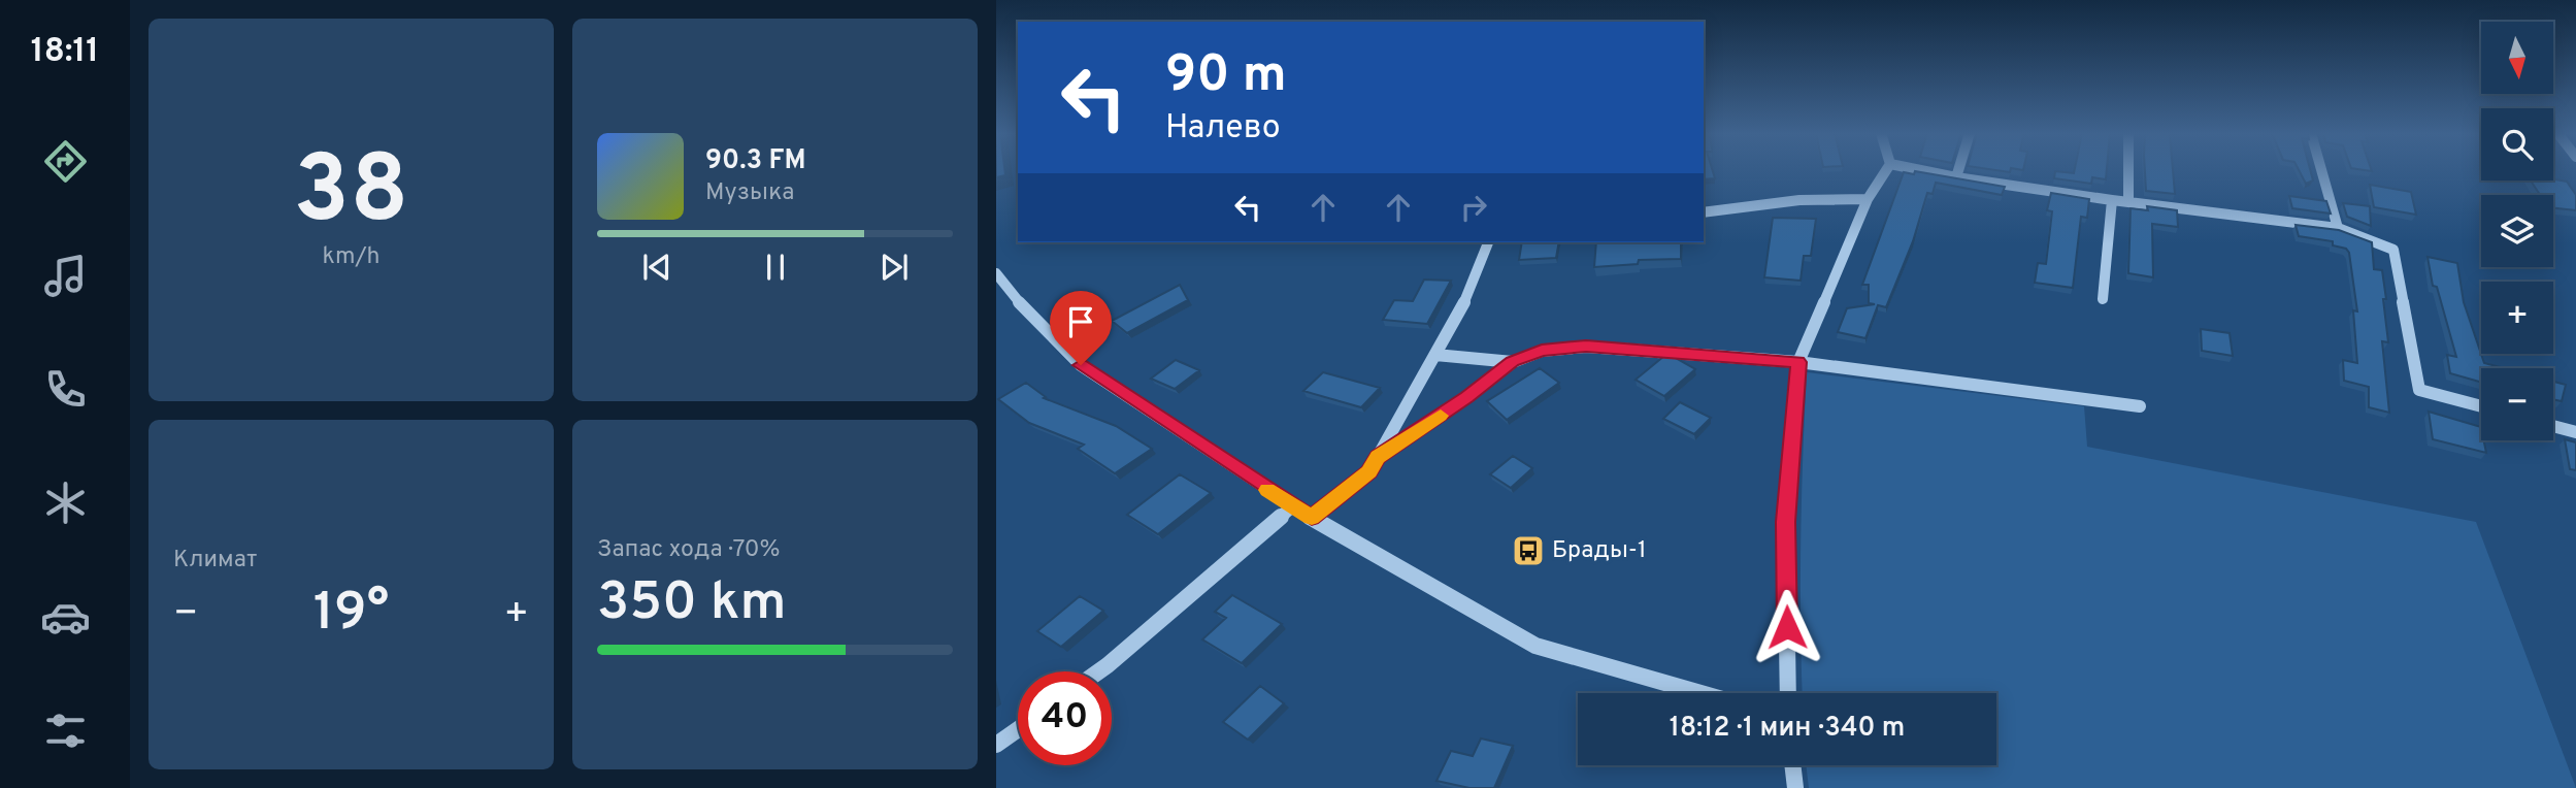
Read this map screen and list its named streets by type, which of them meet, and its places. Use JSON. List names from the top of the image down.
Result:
{
  "places": {
    "bus stop": ["Брады-1"]
  },
  "north": "bottom",
  "page": {
    "tabs": "18:11",
    "tile": [
      ["38", "km/h"],
      "Климат",
      ["Запас хода · 70%", "350 km"]
    ],
    "map_buttons": ["+", "−"],
    "turn": ["90 m", "Налево"],
    "song": ["90.3 FM", "Музыка"],
    "heat": ["−", "19°", "+"],
    "limit": "40",
    "trip": "18:12 · 1 мин · 340 m"
  }
}
